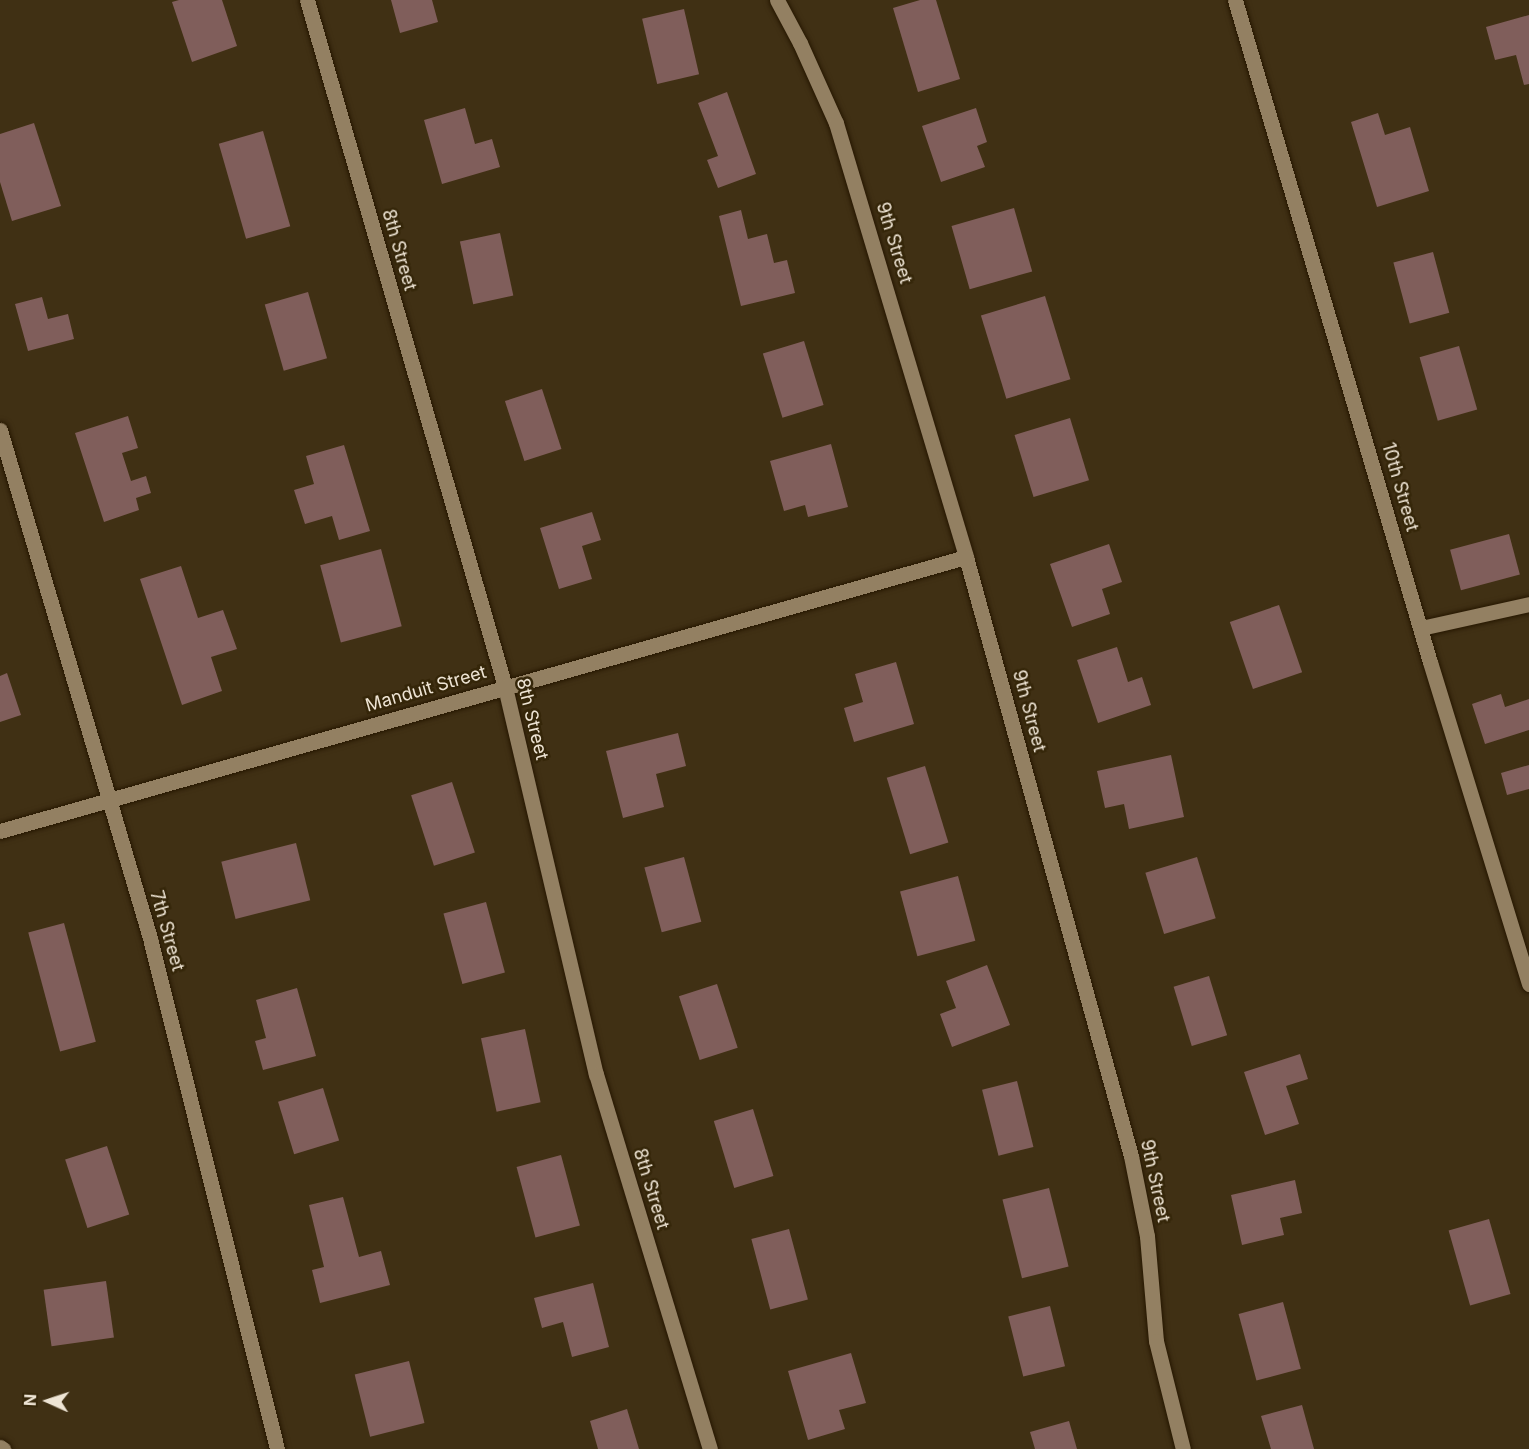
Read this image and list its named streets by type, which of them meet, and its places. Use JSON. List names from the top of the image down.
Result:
{
  "streets": {
    "street": [
      "9th Street",
      "8th Street",
      "10th Street",
      "Manduit Street",
      "7th Street"
    ]
  },
  "crossings": [
    ["9th Street", "Manduit Street"],
    ["8th Street", "Manduit Street"],
    ["Manduit Street", "7th Street"]
  ],
  "north": "left"
}
